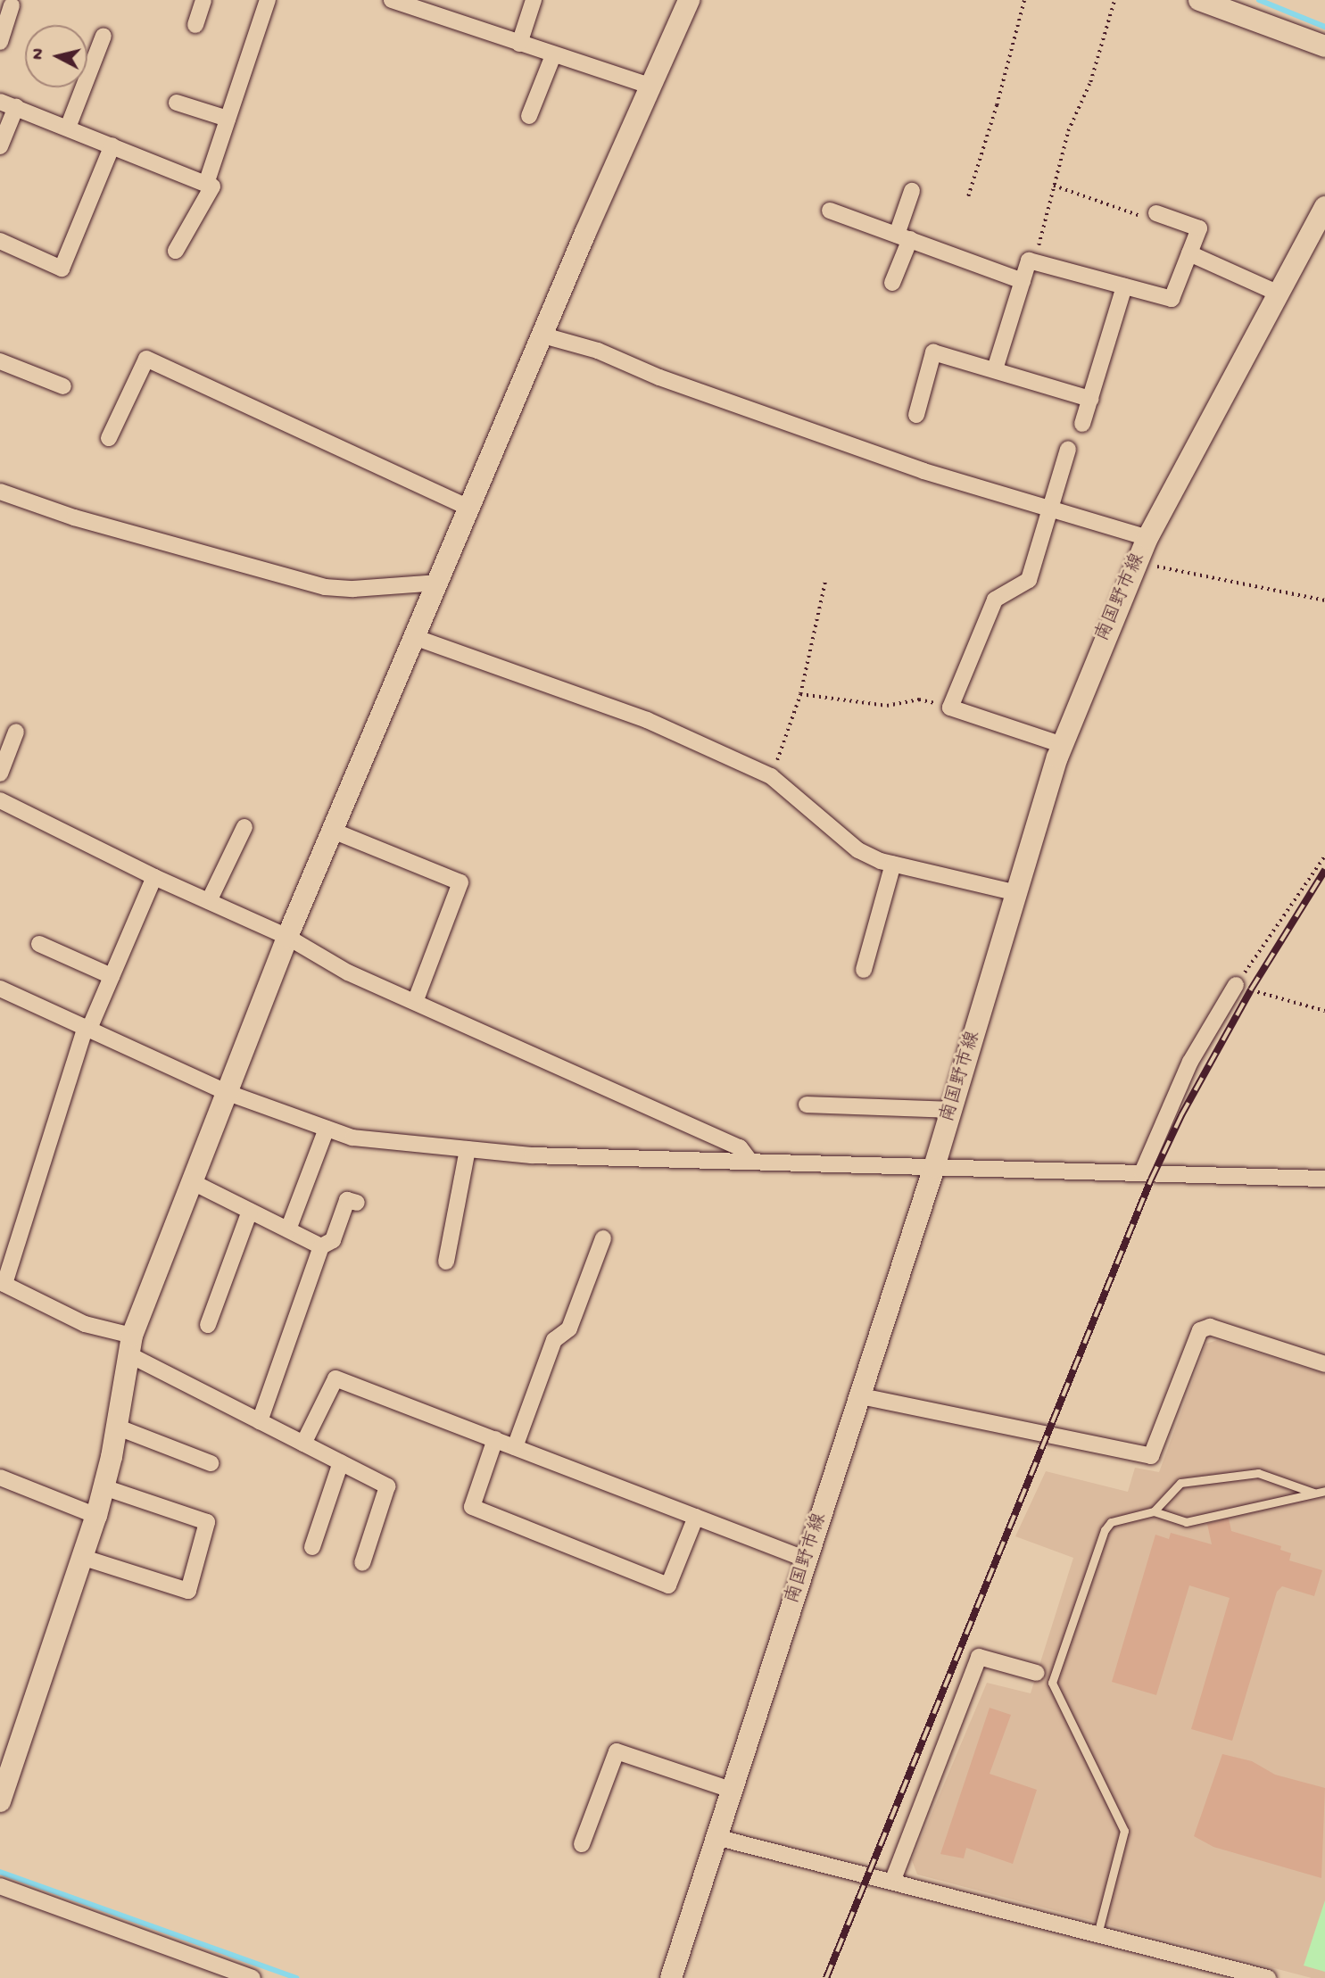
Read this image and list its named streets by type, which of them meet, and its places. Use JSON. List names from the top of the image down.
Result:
{
  "streets": {
    "main road": ["南国野市線"]
  },
  "north": "left"
}
